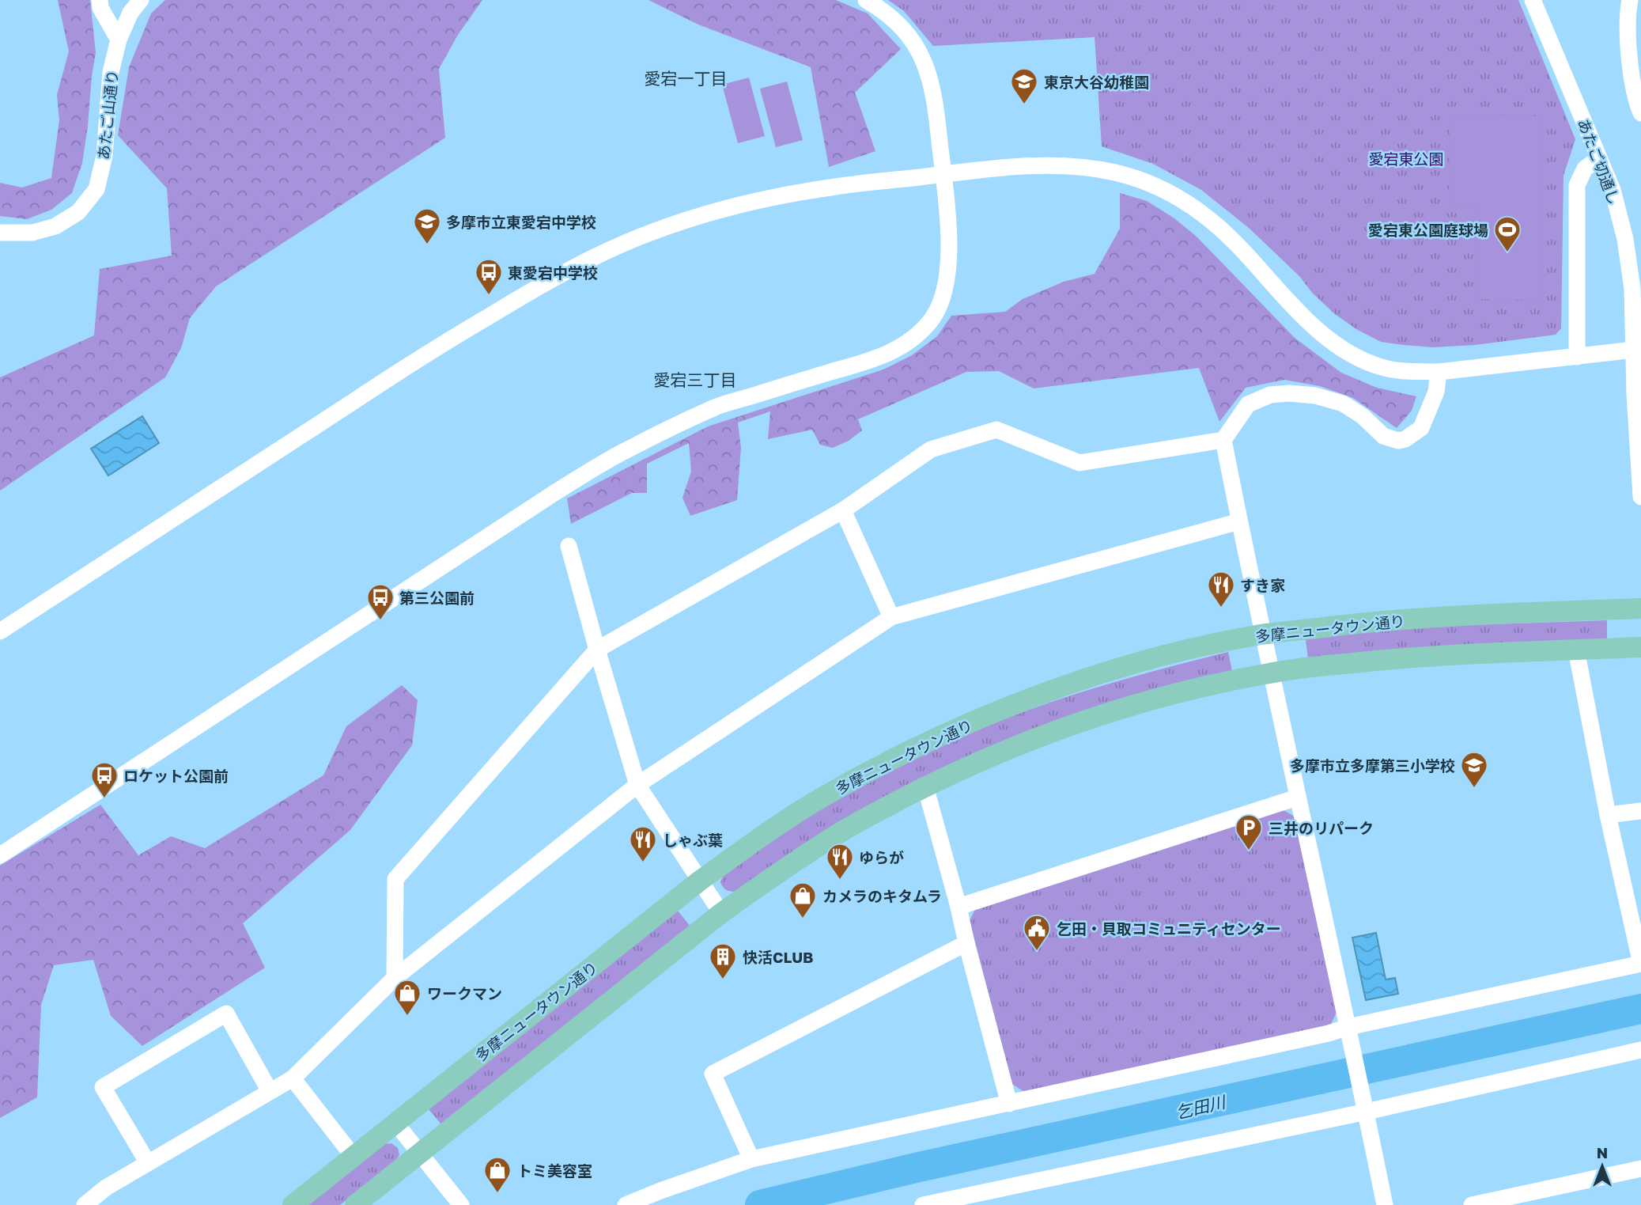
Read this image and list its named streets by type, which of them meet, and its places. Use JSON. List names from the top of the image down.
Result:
{
  "streets": {
    "main road": ["多摩ニュータウン通り"],
    "street": ["あたご山通り", "あたご切通し"]
  },
  "districts": ["愛宕一丁目", "愛宕三丁目"],
  "water": ["乞田川"],
  "parks": ["愛宕東公園"],
  "places": {
    "school or university": ["東京大谷幼稚園", "多摩市立東愛宕中学校", "多摩市立多摩第三小学校"],
    "sports": ["愛宕東公園庭球場"],
    "bus stop": ["東愛宕中学校", "第三公園前", "ロケット公園前"],
    "restaurant": ["すき家", "しゃぶ葉", "ゆらが"],
    "parking": ["三井のリパーク"],
    "shop": ["カメラのキタムラ", "ワークマン", "トミ美容室"],
    "public building": ["乞田・貝取コミュニティセンター"],
    "building": ["快活CLUB"]
  },
  "north": "top"
}
